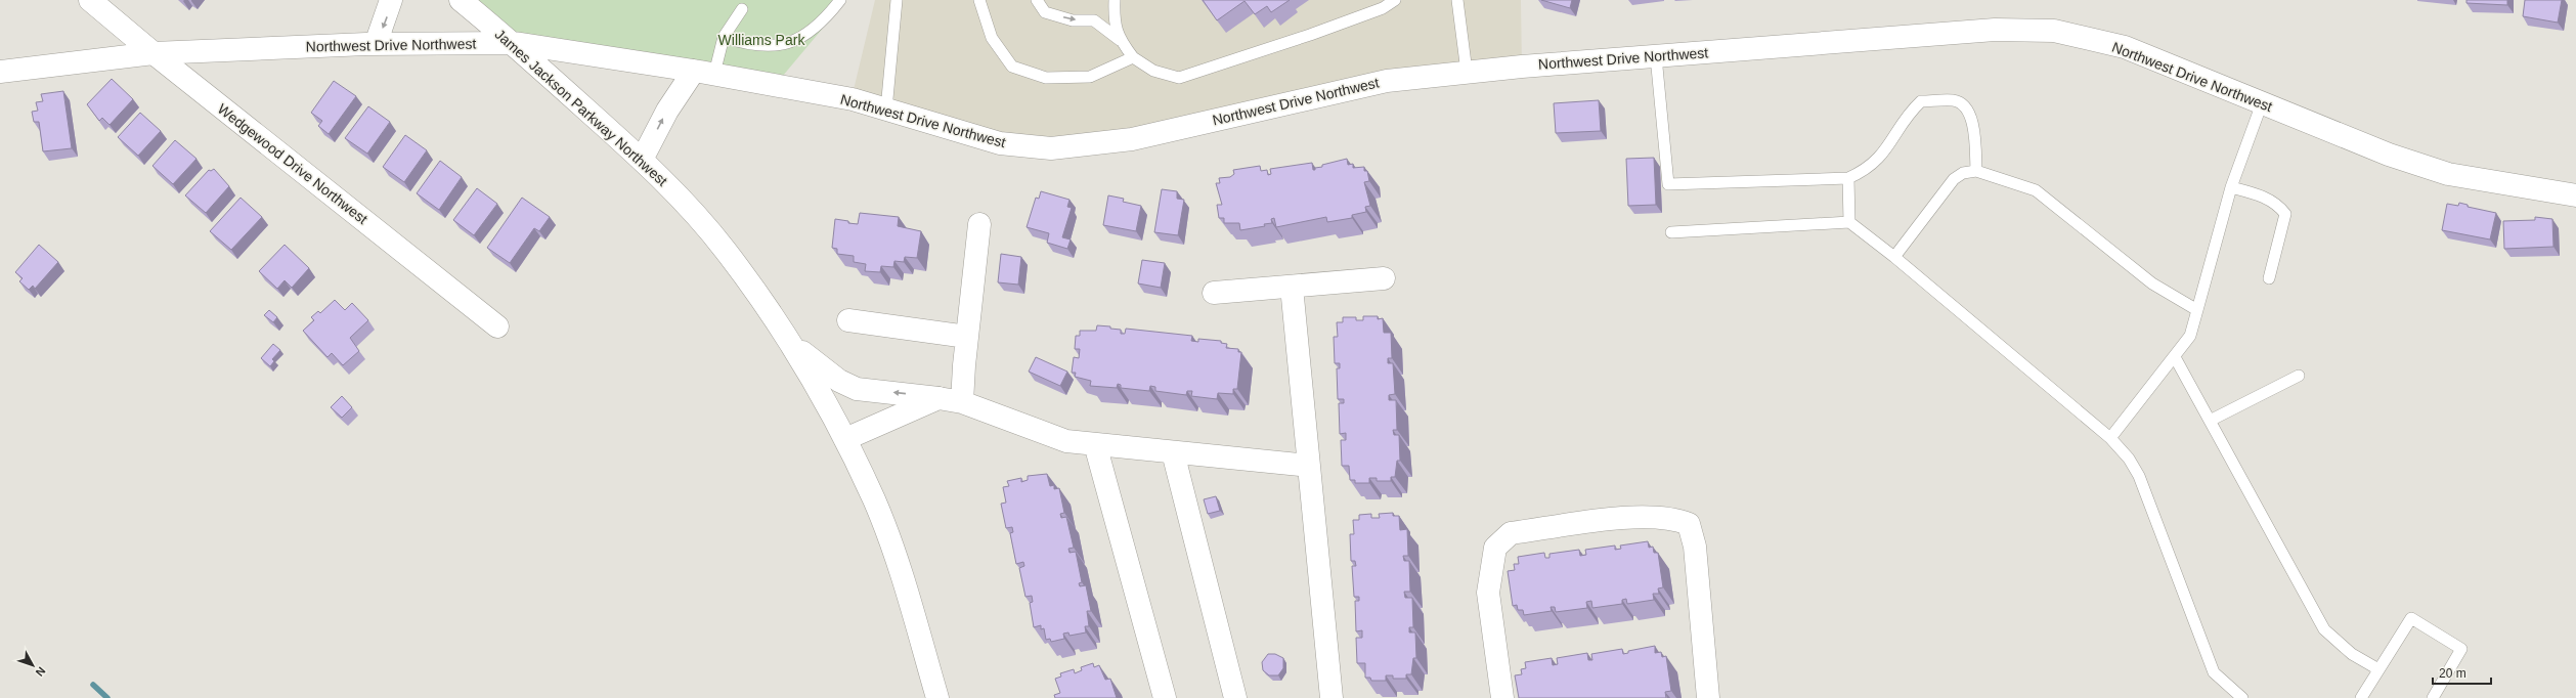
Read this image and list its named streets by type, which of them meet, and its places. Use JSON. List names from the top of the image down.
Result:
{
  "streets": {
    "street": ["Northwest Drive Northwest", "James Jackson Parkway Northwest", "Wedgewood Drive Northwest"]
  },
  "crossings": [
    ["Northwest Drive Northwest", "James Jackson Parkway Northwest"],
    ["Northwest Drive Northwest", "Wedgewood Drive Northwest"]
  ],
  "parks": ["Williams Park"],
  "scale_bar": "20 m",
  "north": "bottom right"
}
